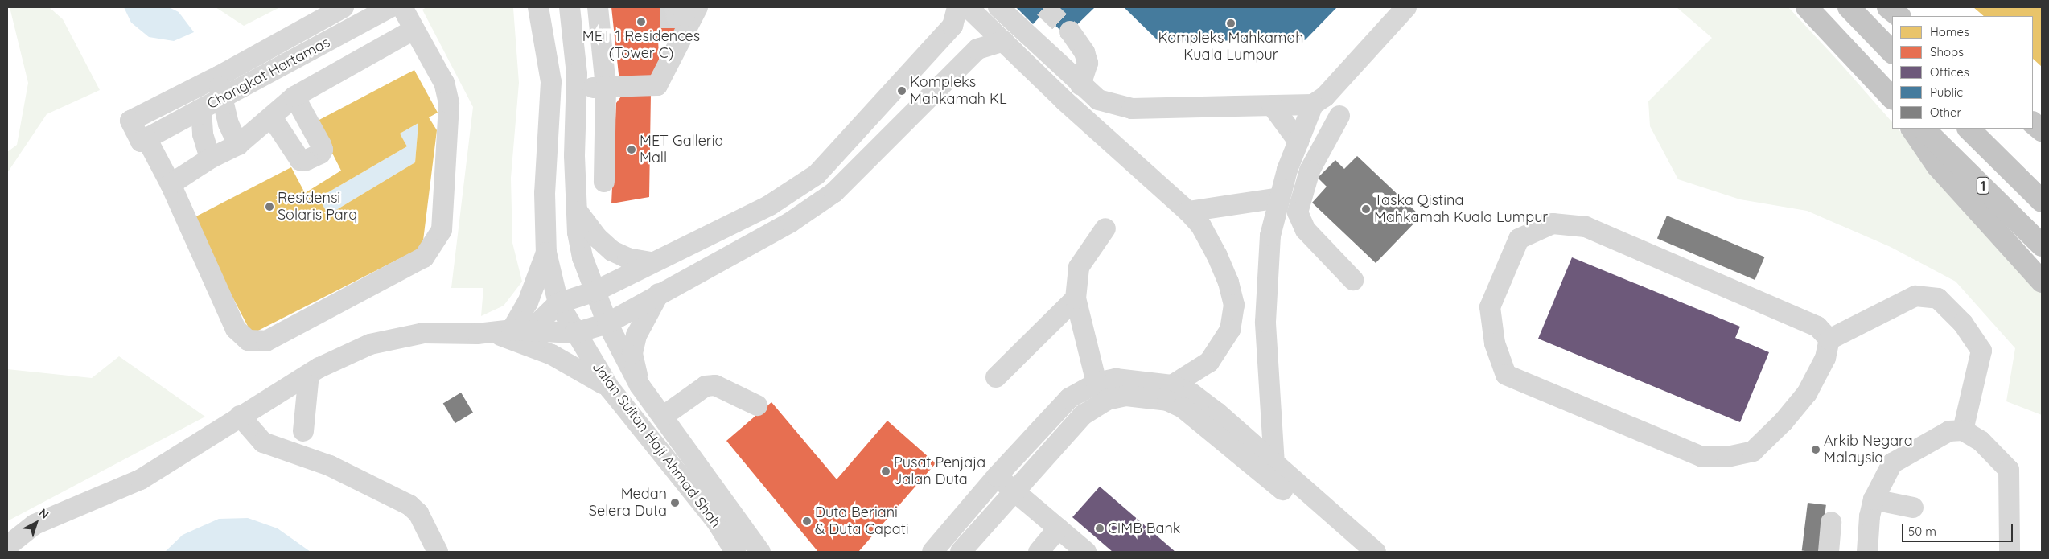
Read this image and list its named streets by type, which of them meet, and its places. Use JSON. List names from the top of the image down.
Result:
{
  "streets": {
    "highway": ["1"],
    "street": ["Changkat Hartamas", "Jalan Sultan Haji Ahmad Shah"]
  },
  "places": [
    "MET 1 Residences (Tower C)",
    "Kompleks Mahkamah Kuala Lumpur",
    "Kompleks Mahkamah KL",
    "MET Galleria Mall",
    "Residensi Solaris Parq",
    "Taska Qistina Mahkamah Kuala Lumpur",
    "Arkib Negara Malaysia",
    "Pusat Penjaja Jalan Duta",
    "Medan Selera Duta",
    "Duta Beriani & Duta Capati",
    "CIMB Bank"
  ],
  "legend": [
    "Homes",
    "Shops",
    "Offices",
    "Public",
    "Other"
  ],
  "scale_bar": "50 m",
  "north": "top right"
}
